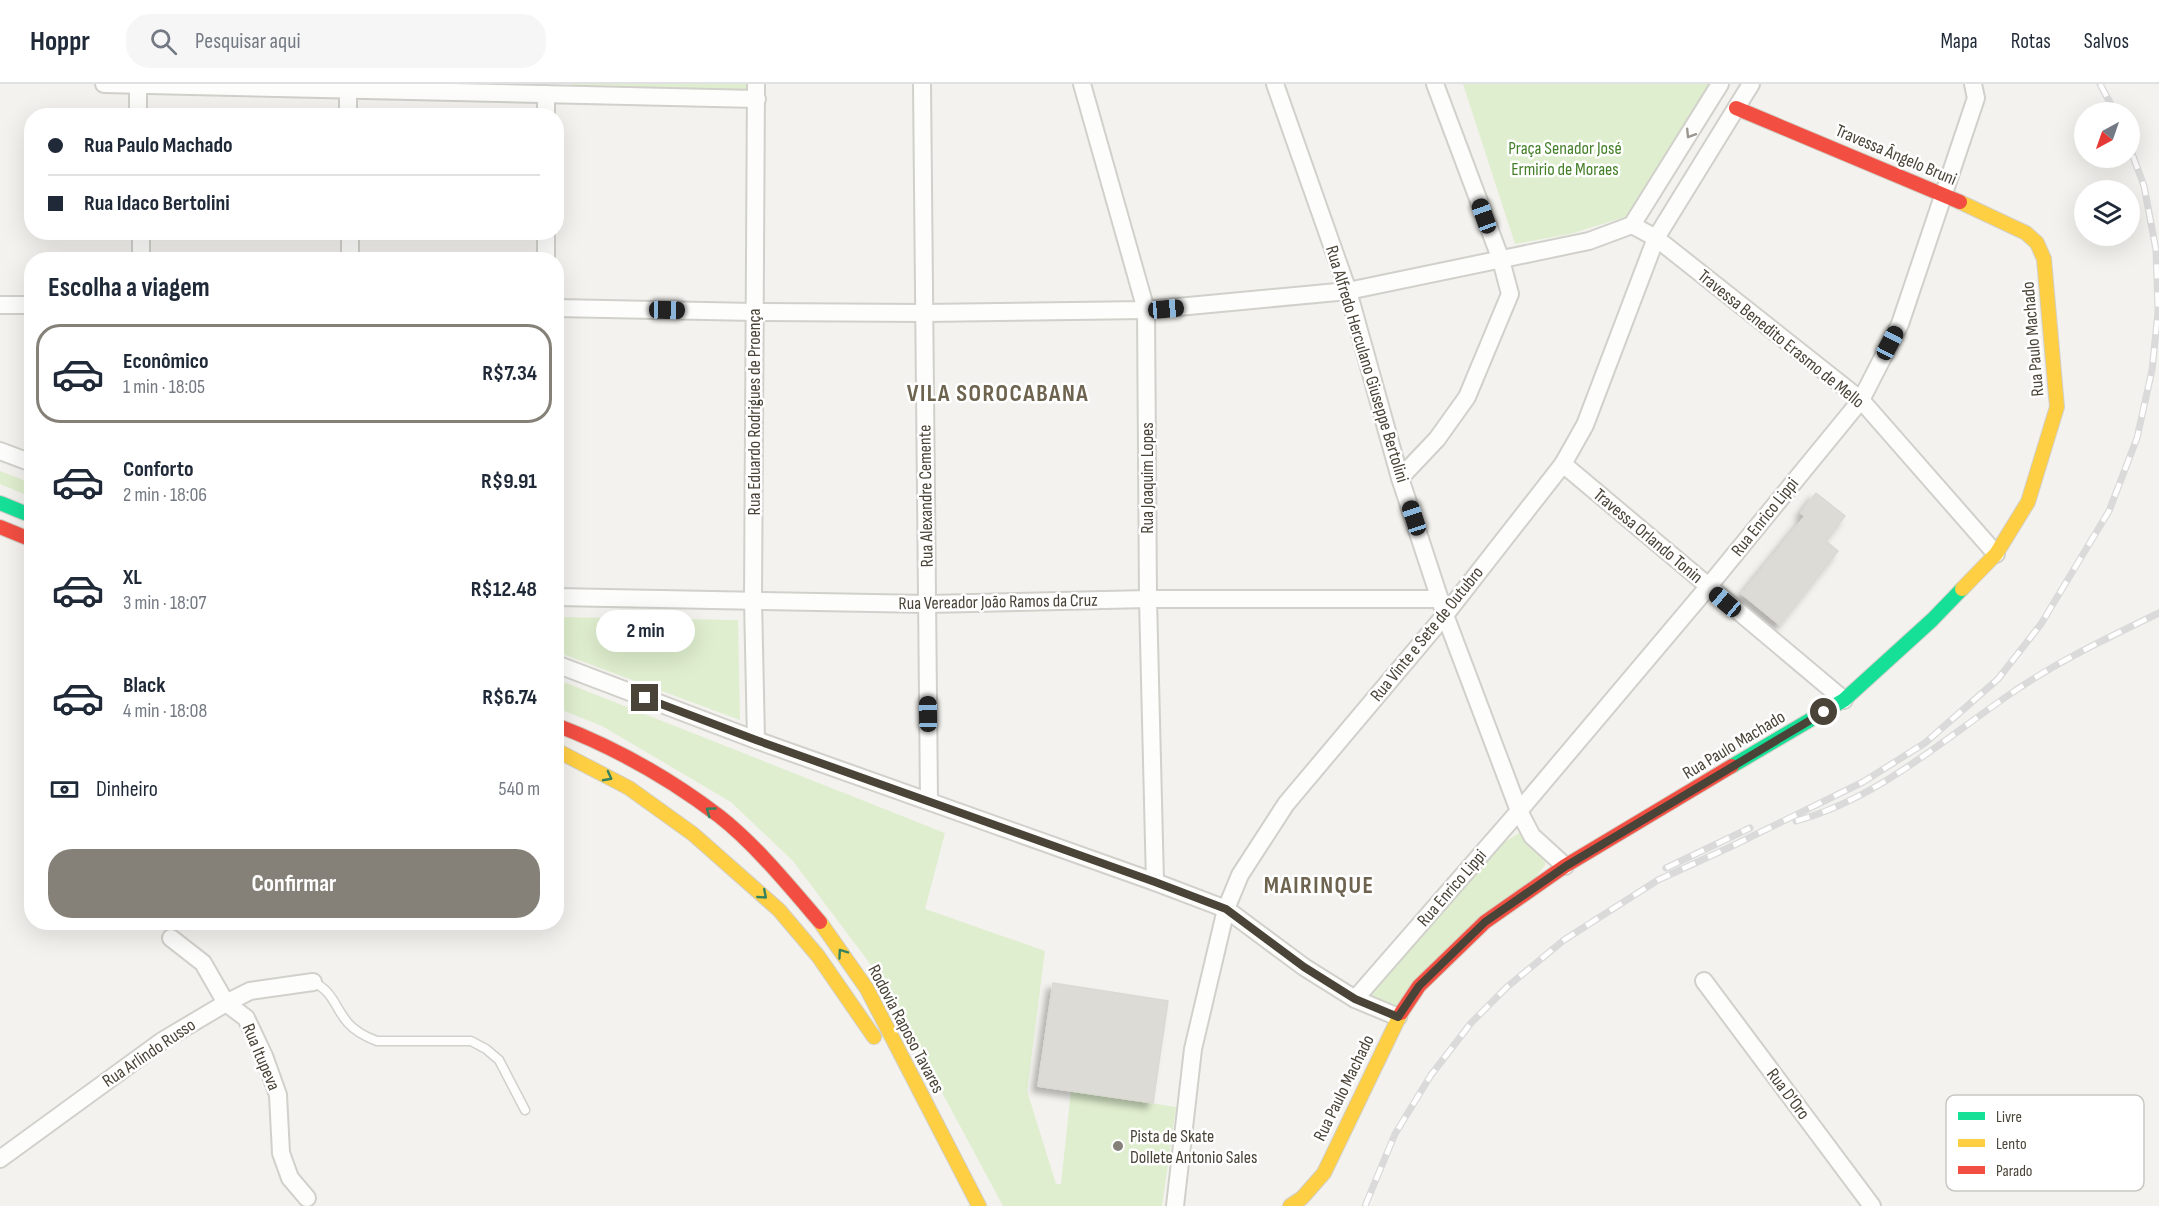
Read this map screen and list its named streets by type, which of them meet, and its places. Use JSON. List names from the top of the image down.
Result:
{
  "streets": {
    "main road": ["Travessa Ângelo Bruni", "Rua Paulo Machado", "Rodovia Raposo Tavares"],
    "street": [
      "Travessa Benedito Erasmo de Mello",
      "Rua Alfredo Herculano Giuseppe Bertolini",
      "Rua Eduardo Rodrigues de Proença",
      "Rua Joaquim Lopes",
      "Rua Alexandre Cemente",
      "Rua Enrico Lippi",
      "Travessa Orlando Tonin",
      "Rua Vereador João Ramos da Cruz",
      "Rua Vinte e Sete de Outubro",
      "Rua Arlindo Russo",
      "Rua Itupeva",
      "Rua D'Oro"
    ]
  },
  "crossings": [
    ["Travessa Ângelo Bruni", "Rua Paulo Machado"],
    ["Travessa Ângelo Bruni", "Rua Enrico Lippi"],
    ["Travessa Ângelo Bruni", "Rua Vinte e Sete de Outubro"],
    ["Travessa Benedito Erasmo de Mello", "Rua Paulo Machado"],
    ["Travessa Benedito Erasmo de Mello", "Rua Enrico Lippi"],
    ["Travessa Benedito Erasmo de Mello", "Rua Vinte e Sete de Outubro"],
    ["Rua Paulo Machado", "Rua Alfredo Herculano Giuseppe Bertolini"],
    ["Rua Paulo Machado", "Travessa Orlando Tonin"],
    ["Rua Alfredo Herculano Giuseppe Bertolini", "Rua Enrico Lippi"],
    ["Rua Alfredo Herculano Giuseppe Bertolini", "Rua Vereador João Ramos da Cruz"],
    ["Rua Alfredo Herculano Giuseppe Bertolini", "Rua Vinte e Sete de Outubro"],
    ["Rua Eduardo Rodrigues de Proença", "Rua Vereador João Ramos da Cruz"],
    ["Rua Joaquim Lopes", "Rua Vereador João Ramos da Cruz"],
    ["Rua Alexandre Cemente", "Rua Vereador João Ramos da Cruz"],
    ["Rua Enrico Lippi", "Travessa Orlando Tonin"],
    ["Travessa Orlando Tonin", "Rua Vinte e Sete de Outubro"],
    ["Rua Vereador João Ramos da Cruz", "Rua Vinte e Sete de Outubro"],
    ["Rua Arlindo Russo", "Rua Itupeva"]
  ],
  "districts": ["VILA SOROCABANA", "MAIRINQUE"],
  "parks": ["Praça Senador José Ermirio de Moraes"],
  "places": ["Pista de Skate Dollete Antonio Sales"],
  "legend": ["Livre", "Lento", "Parado"],
  "north": "bottom left",
  "page": {
    "header": "Hoppr",
    "search": "Pesquisar aqui",
    "nav": ["Mapa", "Rotas", "Salvos"],
    "banner": ["Rua Paulo Machado", "Rua Idaco Bertolini"],
    "heading": "Escolha a viagem",
    "list": [
      {
        "name": "Econômico",
        "note": "1 min · 18:05",
        "value": "R$7.34"
      },
      {
        "name": "Conforto",
        "note": "2 min · 18:06",
        "value": "R$9.91"
      },
      {
        "name": "XL",
        "note": "3 min · 18:07",
        "value": "R$12.48"
      },
      {
        "name": "Black",
        "note": "4 min · 18:08",
        "value": "R$6.74"
      }
    ],
    "bubble": "2 min",
    "pay": ["Dinheiro", "540 m"],
    "buttons": "Confirmar"
  }
}
